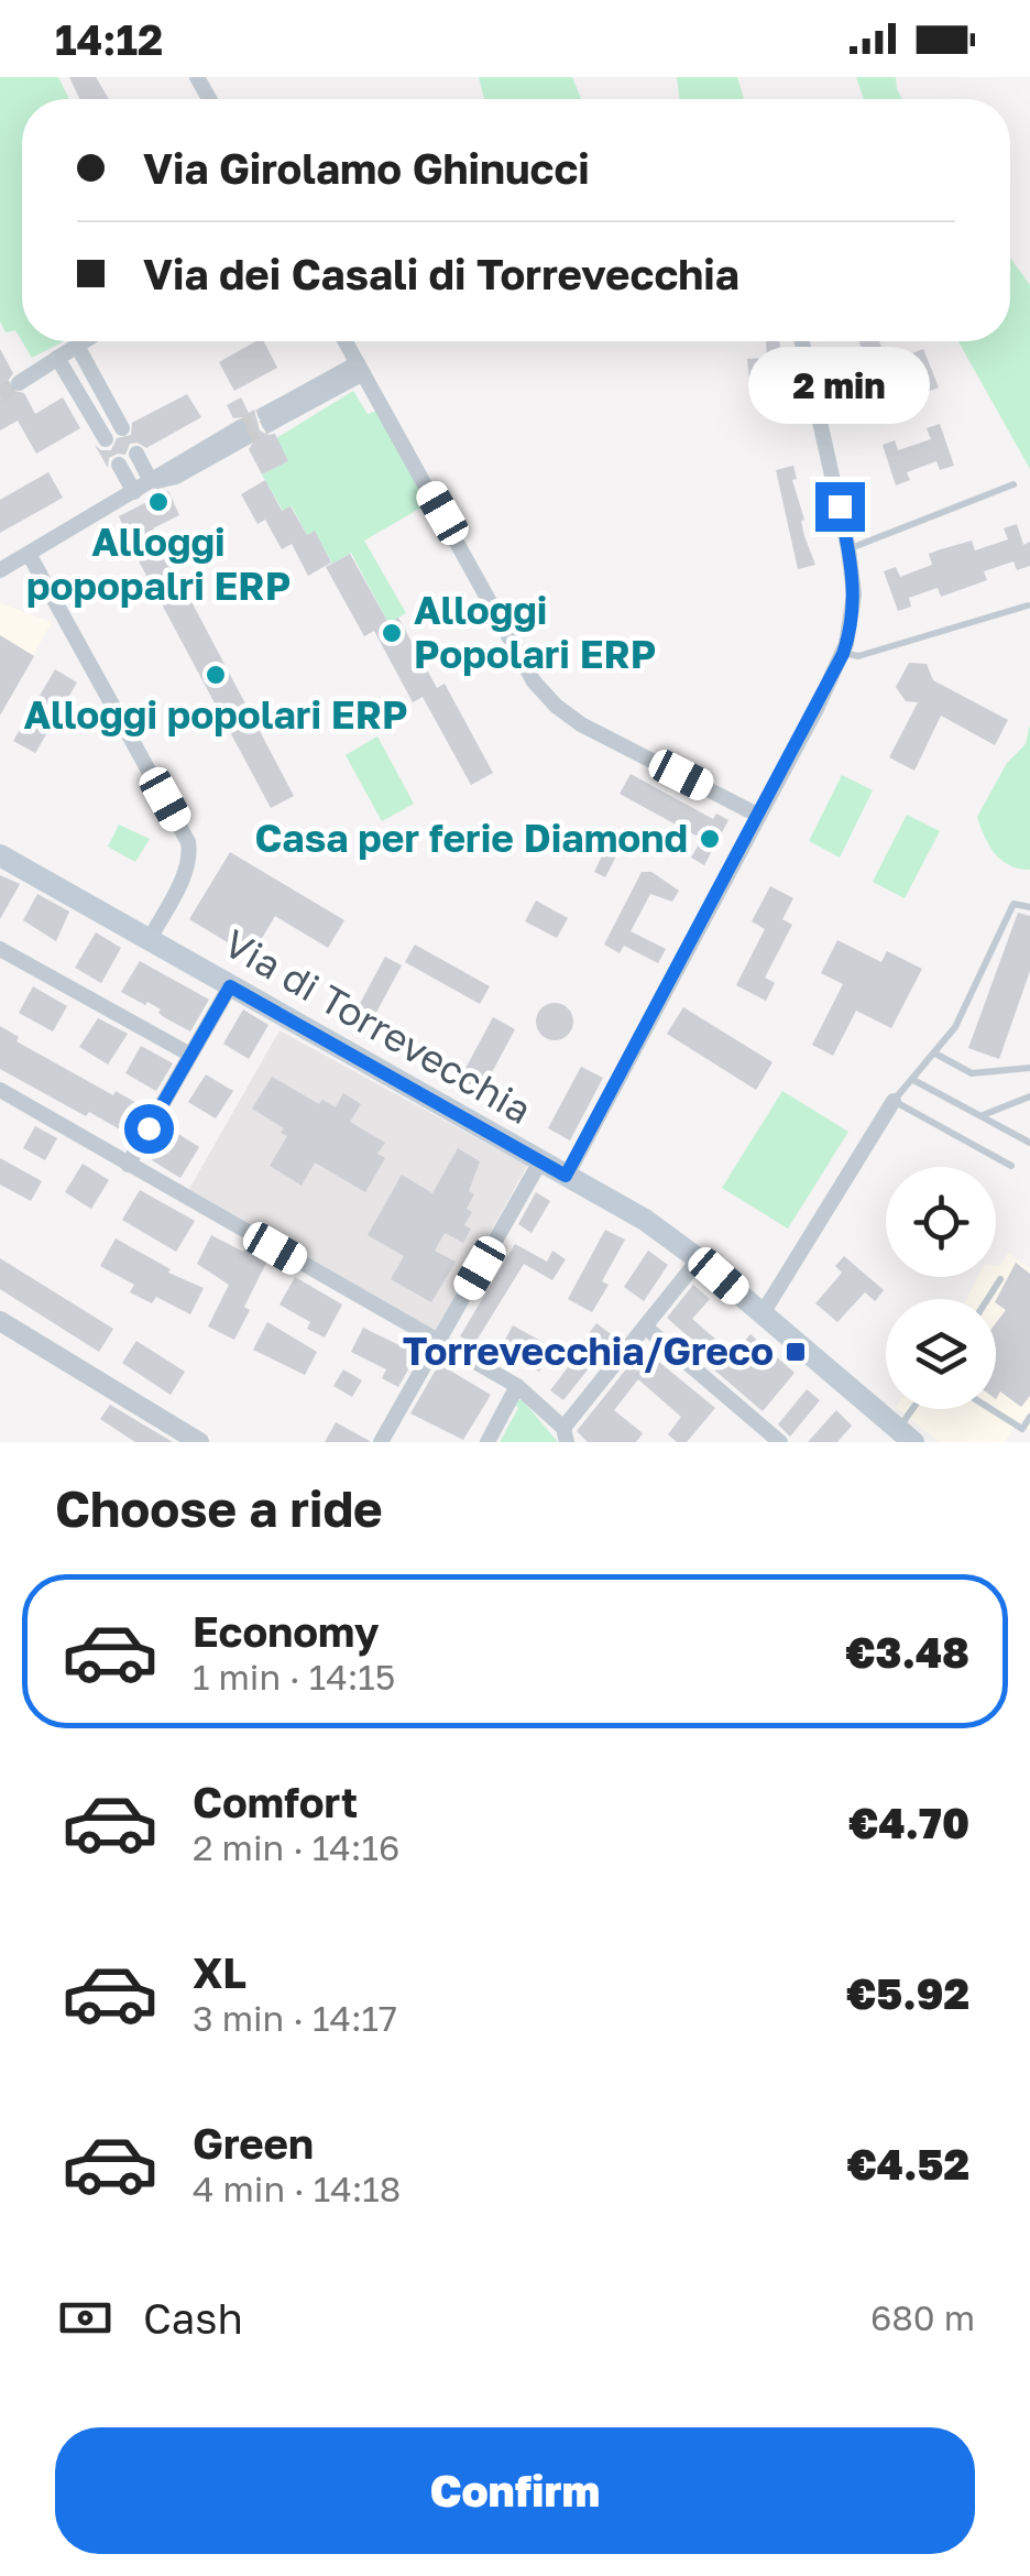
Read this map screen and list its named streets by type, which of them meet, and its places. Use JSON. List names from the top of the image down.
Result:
{
  "streets": {
    "main road": ["Via di Torrevecchia"]
  },
  "places": {
    "other": [
      "Alloggi popopalri ERP",
      "Alloggi Popolari ERP",
      "Alloggi popolari ERP",
      "Casa per ferie Diamond"
    ],
    "transit": ["Torrevecchia/Greco"]
  },
  "page": {
    "status": "14:12",
    "banner": ["Via Girolamo Ghinucci", "Via dei Casali di Torrevecchia"],
    "bubble": "2 min",
    "heading": "Choose a ride",
    "list": [
      {
        "name": "Economy",
        "note": "1 min · 14:15",
        "value": "€3.48"
      },
      {
        "name": "Comfort",
        "note": "2 min · 14:16",
        "value": "€4.70"
      },
      {
        "name": "XL",
        "note": "3 min · 14:17",
        "value": "€5.92"
      },
      {
        "name": "Green",
        "note": "4 min · 14:18",
        "value": "€4.52"
      }
    ],
    "pay": ["Cash", "680 m"],
    "buttons": "Confirm"
  }
}
